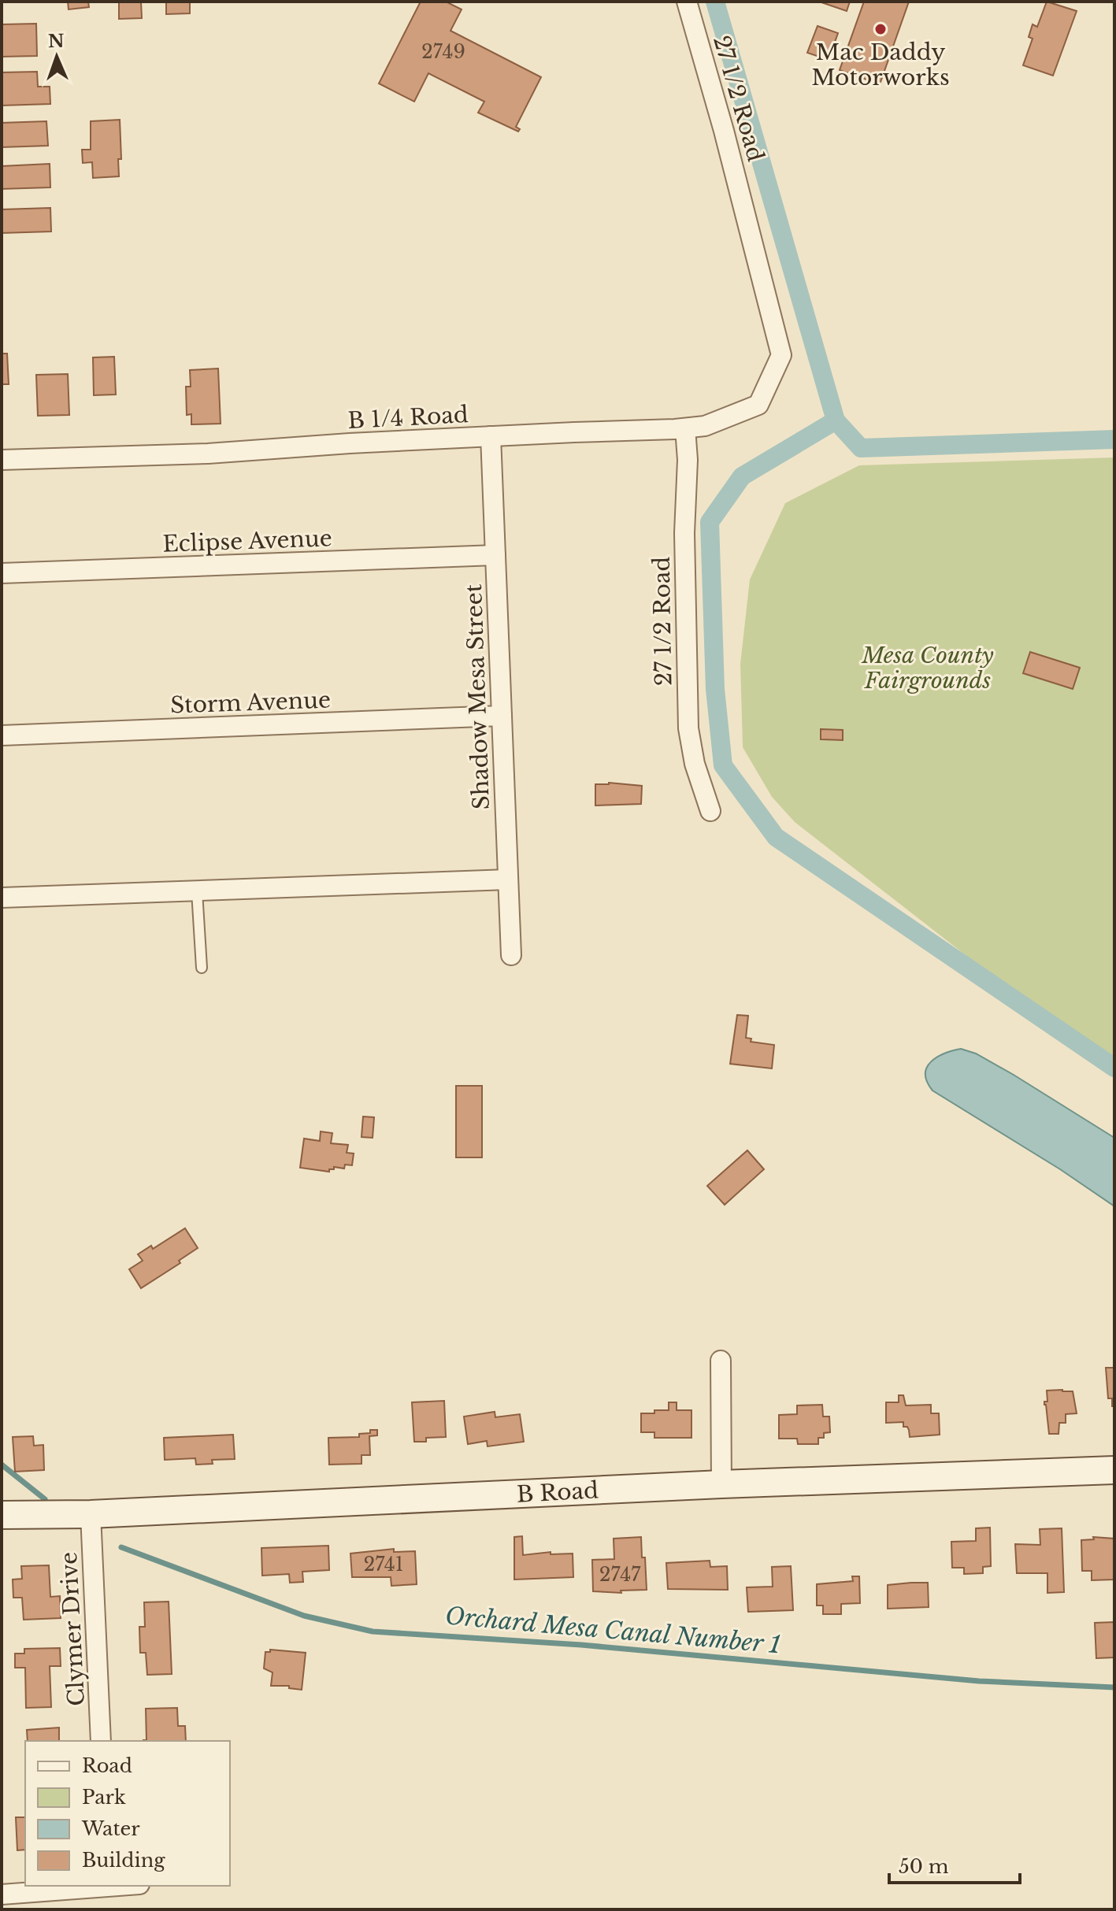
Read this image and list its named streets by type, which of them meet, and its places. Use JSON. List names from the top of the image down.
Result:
{
  "streets": {
    "street": [
      "27 1/2 Road",
      "B 1/4 Road",
      "Eclipse Avenue",
      "Shadow Mesa Street",
      "Storm Avenue",
      "B Road",
      "Clymer Drive"
    ]
  },
  "crossings": [
    ["27 1/2 Road", "B 1/4 Road"],
    ["B 1/4 Road", "Shadow Mesa Street"],
    ["Eclipse Avenue", "Shadow Mesa Street"],
    ["Shadow Mesa Street", "Storm Avenue"],
    ["B Road", "Clymer Drive"]
  ],
  "water": ["Orchard Mesa Canal Number 1"],
  "parks": ["Mesa County Fairgrounds"],
  "places": ["Mac Daddy Motorworks"],
  "house_numbers": ["2749", "2741", "2747"],
  "legend": [
    "Road",
    "Park",
    "Water",
    "Building"
  ],
  "scale_bar": "50 m",
  "north": "top"
}
